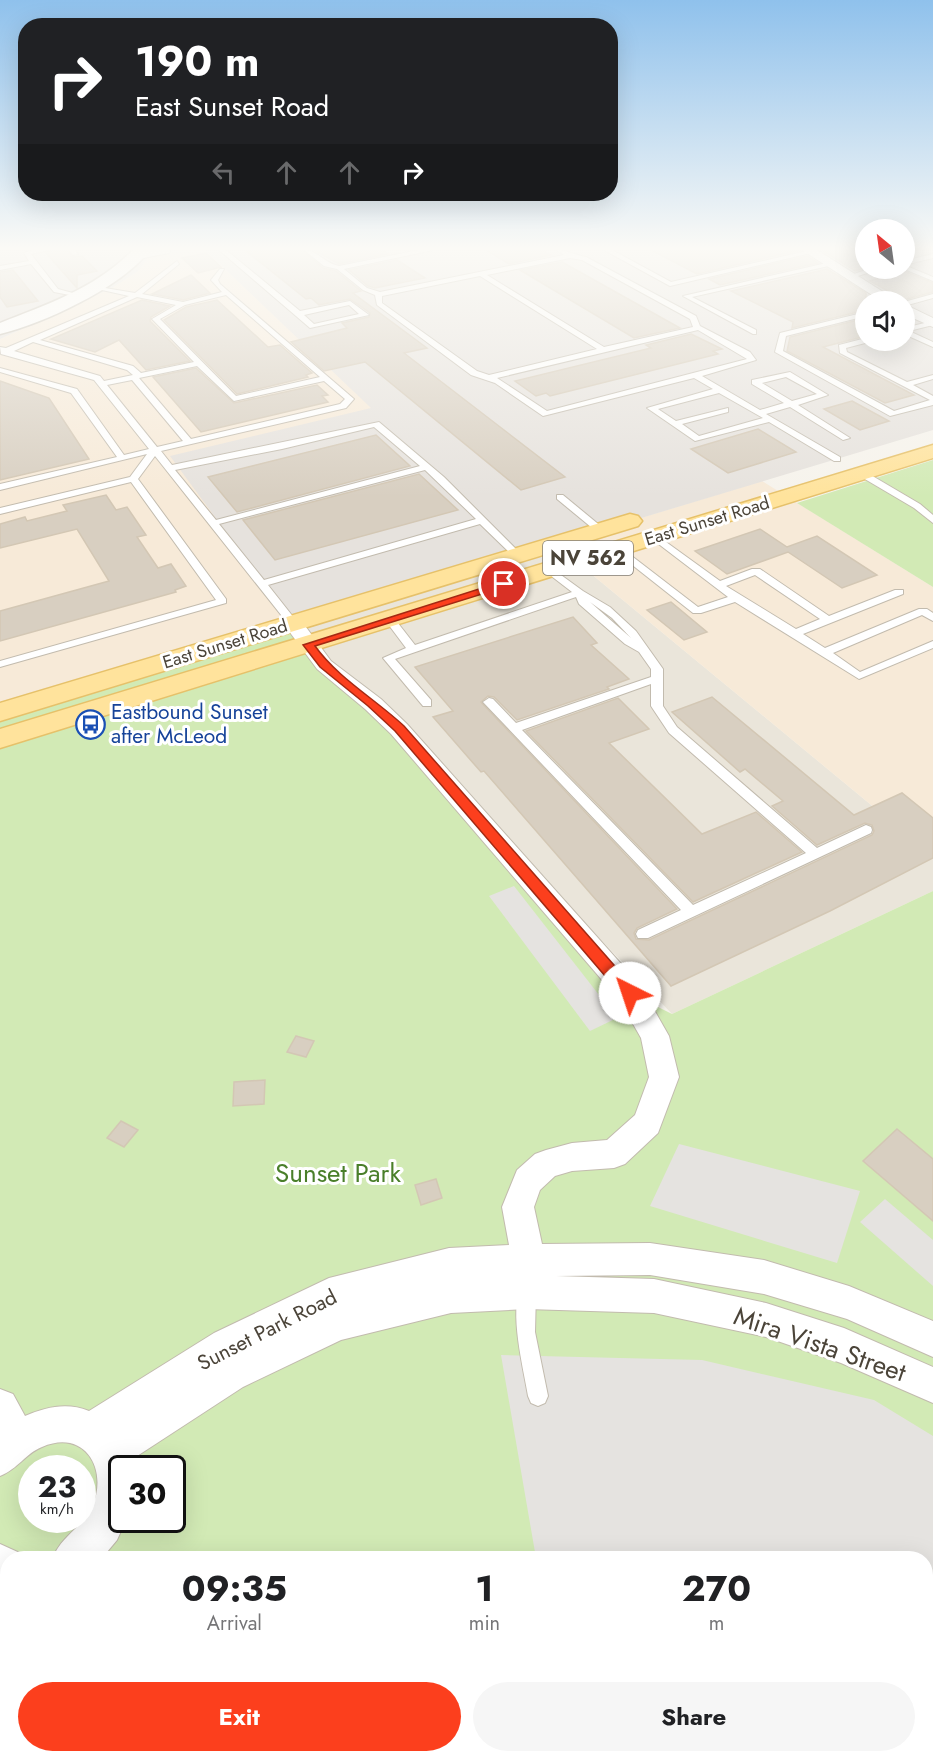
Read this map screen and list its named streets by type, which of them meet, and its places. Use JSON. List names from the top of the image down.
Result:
{
  "streets": {
    "main road": ["East Sunset Road", "NV 562"],
    "street": ["Sunset Park Road", "Mira Vista Street"]
  },
  "crossings": [
    ["Sunset Park Road", "Mira Vista Street"]
  ],
  "parks": ["Sunset Park"],
  "places": {
    "bus stop": ["Eastbound Sunset after McLeod"]
  },
  "north": "top left",
  "page": {
    "turn": ["190 m", "East Sunset Road"],
    "speed": "23 km/h",
    "limit": "30",
    "eta": [
      "09:35",
      "Arrival",
      "1",
      "min",
      "270",
      "m"
    ],
    "buttons": ["Exit", "Share"]
  }
}
